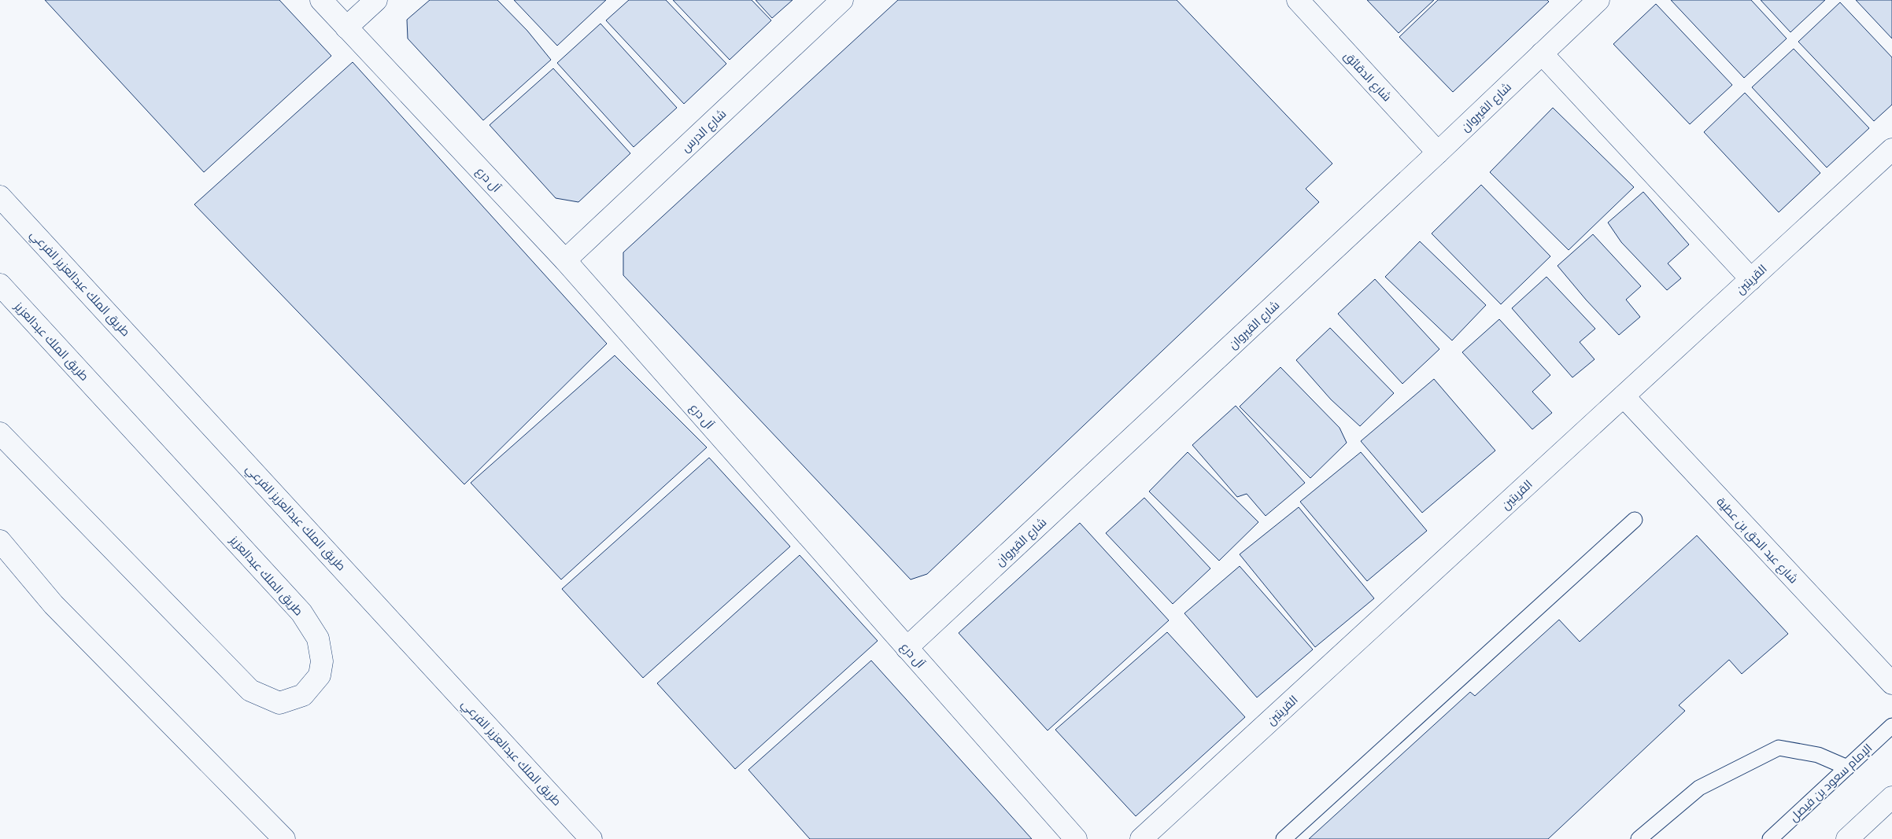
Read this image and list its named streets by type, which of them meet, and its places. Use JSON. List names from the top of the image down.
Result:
{
  "streets": {
    "street": [
      "شارع الدقائق",
      "شارع القيروان",
      "شارع الدرس",
      "آل درع",
      "القريتين",
      "طريق الملك عبدالعزيز الفرعي",
      "طريق الملك عبدالعزيز",
      "شارع عبد الحق بن عطية"
    ],
    "lane": ["الإمام سعود بن فيصل"]
  },
  "crossings": [
    ["شارع الدقائق", "شارع القيروان"],
    ["شارع القيروان", "آل درع"],
    ["شارع الدرس", "آل درع"],
    ["القريتين", "شارع عبد الحق بن عطية"]
  ]
}
